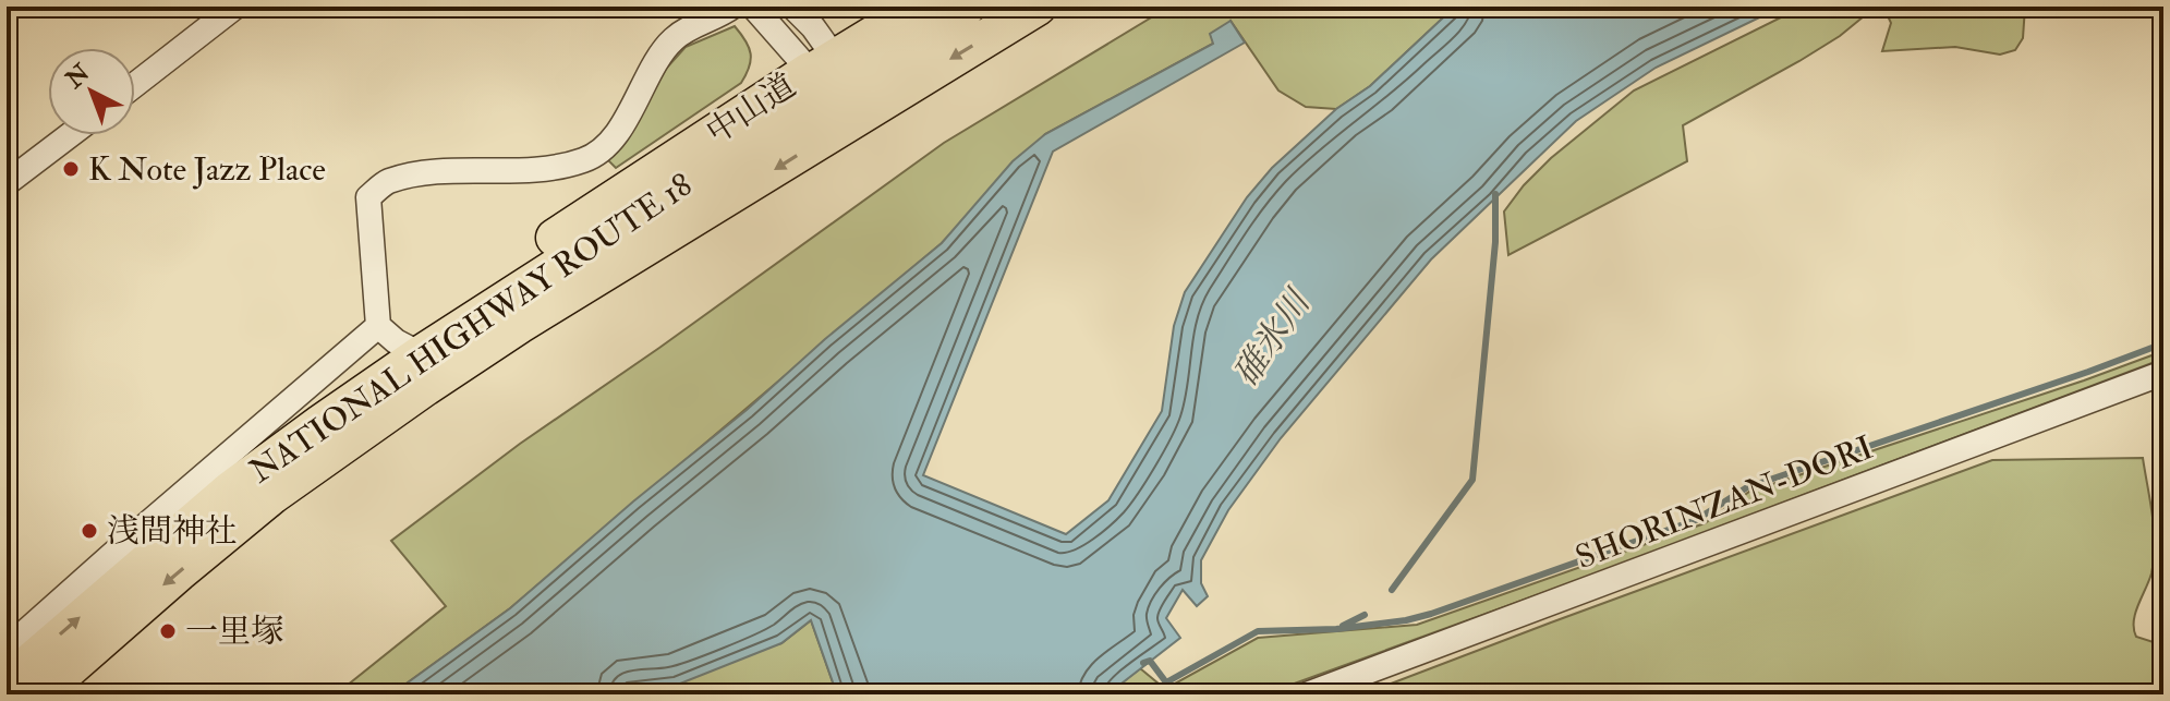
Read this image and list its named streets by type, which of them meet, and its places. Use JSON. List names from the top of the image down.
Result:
{
  "streets": {
    "highway": ["中山道", "NATIONAL HIGHWAY ROUTE 18"],
    "street": ["SHORINZAN-DORI"]
  },
  "crossings": [
    ["中山道", "NATIONAL HIGHWAY ROUTE 18"]
  ],
  "water": ["碓氷川"],
  "places": ["K Note Jazz Place", "浅間神社", "一里塚"],
  "north": "top left"
}
